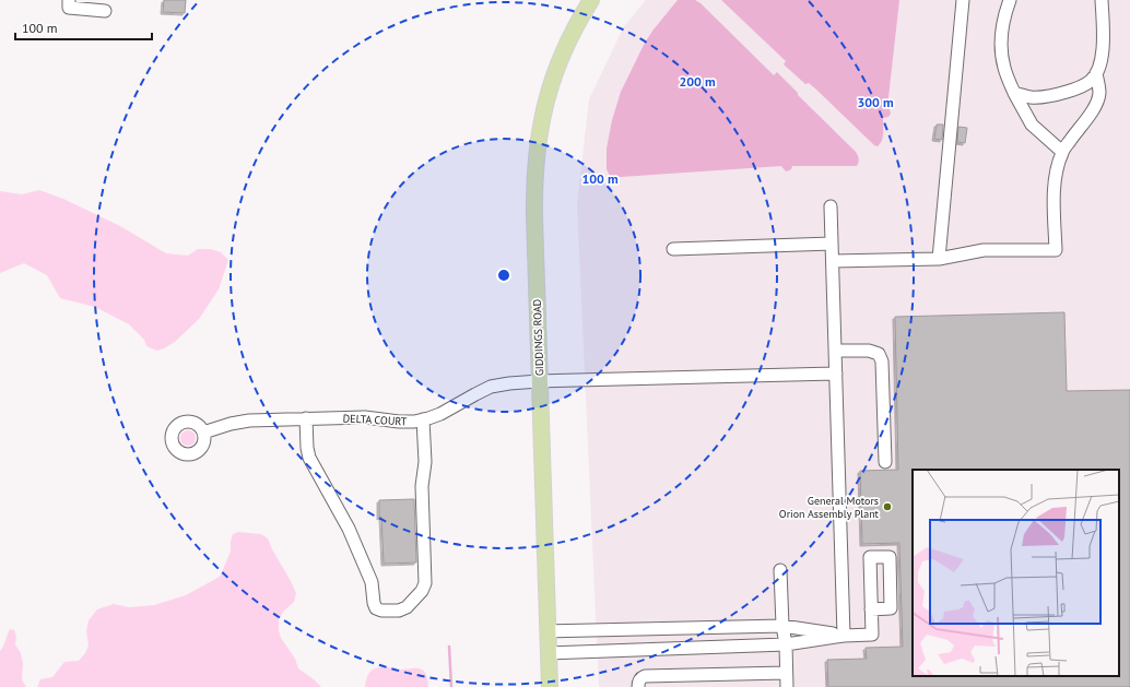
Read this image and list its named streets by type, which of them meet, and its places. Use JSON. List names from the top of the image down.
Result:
{
  "streets": {
    "main road": ["GIDDINGS ROAD"],
    "street": ["DELTA COURT"]
  },
  "crossings": [
    ["GIDDINGS ROAD", "DELTA COURT"]
  ],
  "places": ["General Motors Orion Assembly Plant"],
  "scale_bar": "100 m",
  "rings": ["200 m", "300 m", "100 m"]
}
